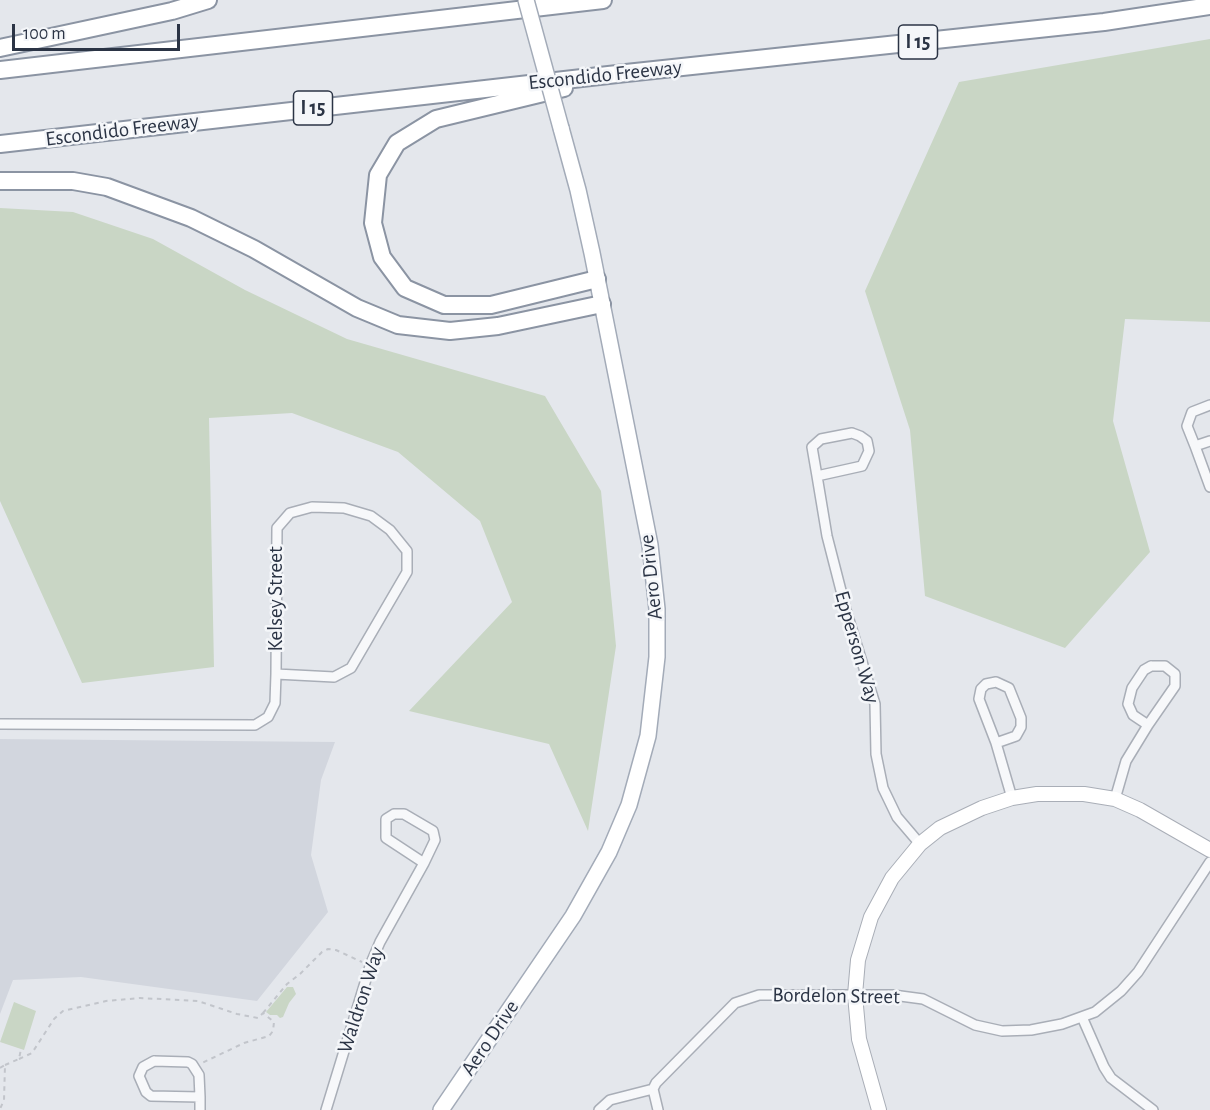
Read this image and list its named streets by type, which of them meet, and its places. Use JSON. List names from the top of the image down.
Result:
{
  "streets": {
    "highway": ["I 15", "Escondido Freeway"],
    "main road": ["Aero Drive"],
    "street": [
      "Kelsey Street",
      "Epperson Way",
      "Bordelon Street",
      "Waldron Way"
    ]
  },
  "scale_bar": "100 m"
}
